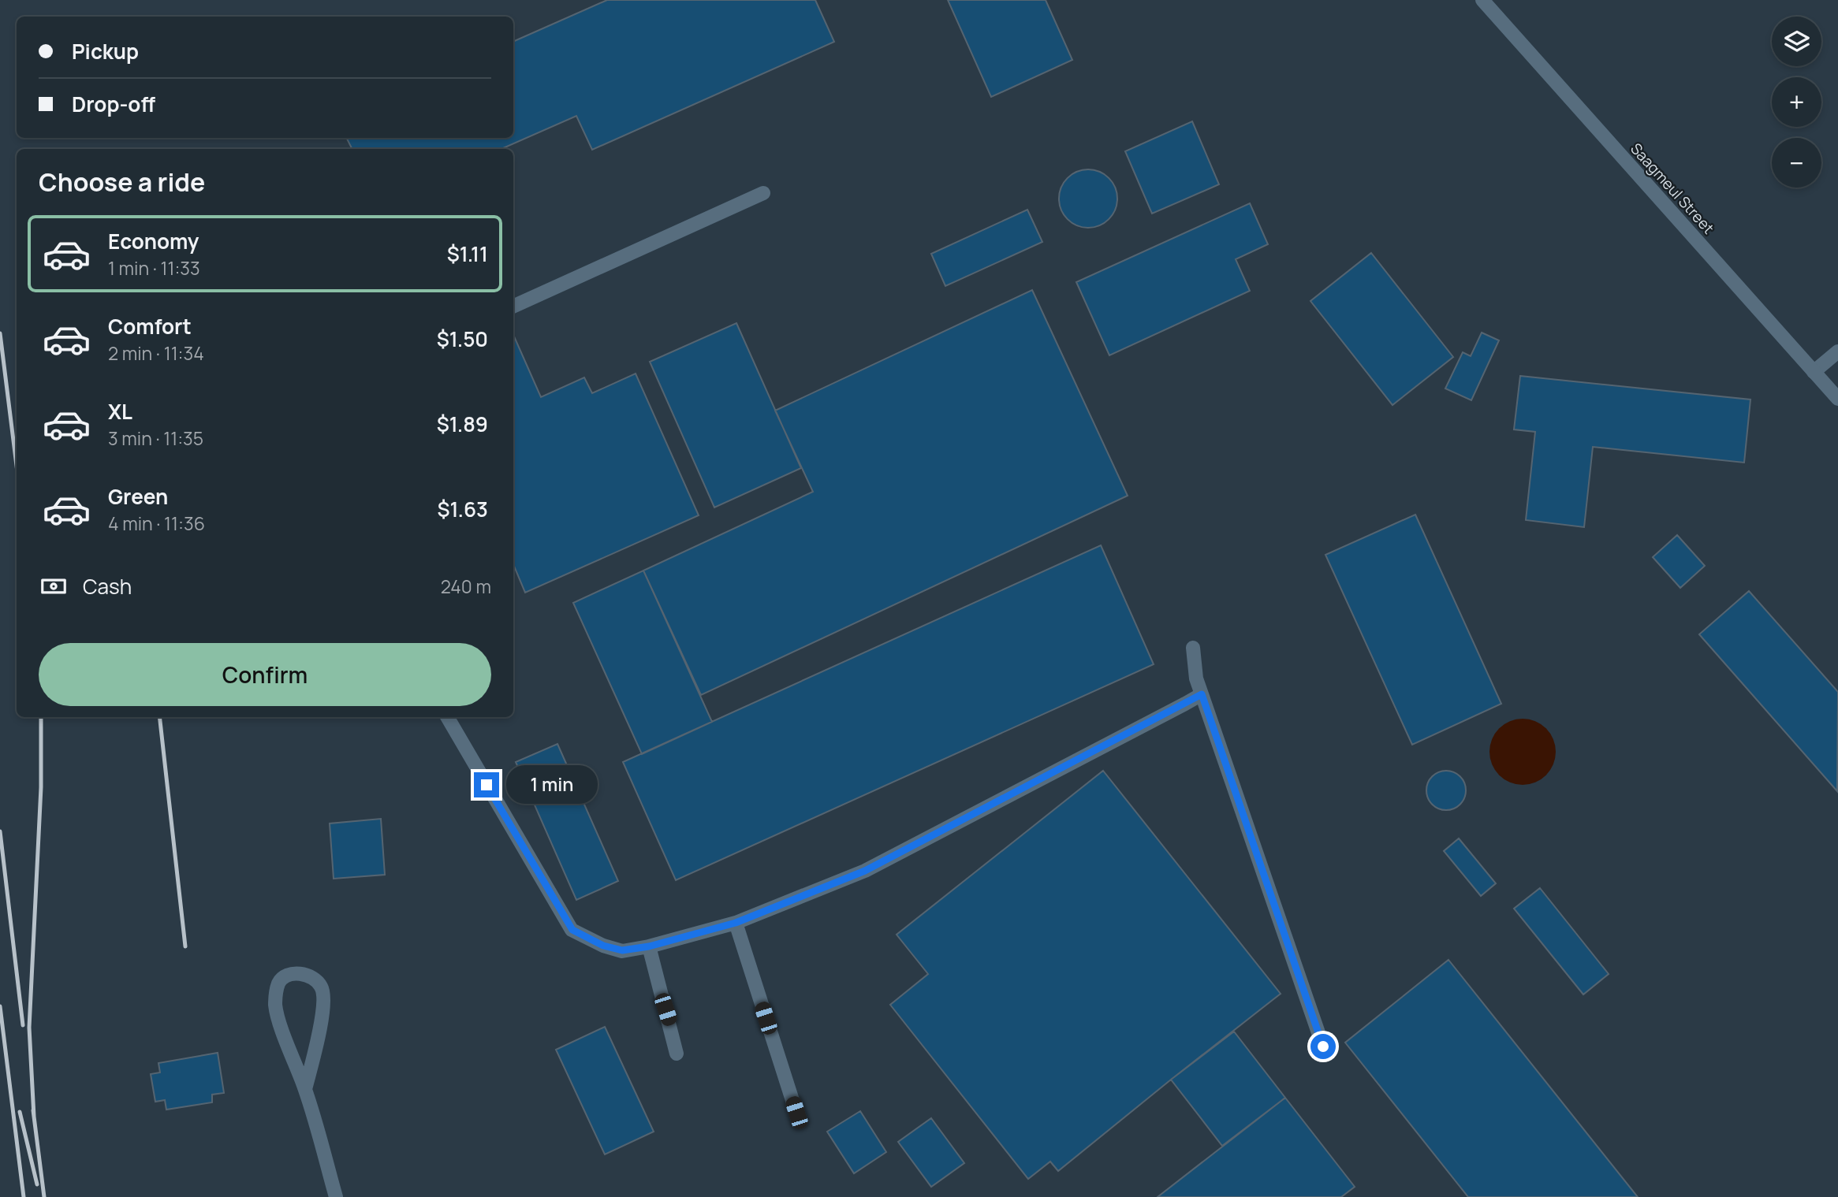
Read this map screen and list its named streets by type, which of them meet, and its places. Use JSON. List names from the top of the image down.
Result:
{
  "streets": {
    "street": ["Saagmeul Street"]
  },
  "page": {
    "map_buttons": ["+", "−"],
    "banner": ["Pickup", "Drop-off"],
    "heading": "Choose a ride",
    "list": [
      {
        "name": "Economy",
        "note": "1 min · 11:33",
        "value": "$1.11"
      },
      {
        "name": "Comfort",
        "note": "2 min · 11:34",
        "value": "$1.50"
      },
      {
        "name": "XL",
        "note": "3 min · 11:35",
        "value": "$1.89"
      },
      {
        "name": "Green",
        "note": "4 min · 11:36",
        "value": "$1.63"
      }
    ],
    "pay": ["Cash", "240 m"],
    "buttons": "Confirm",
    "bubble": "1 min"
  }
}
